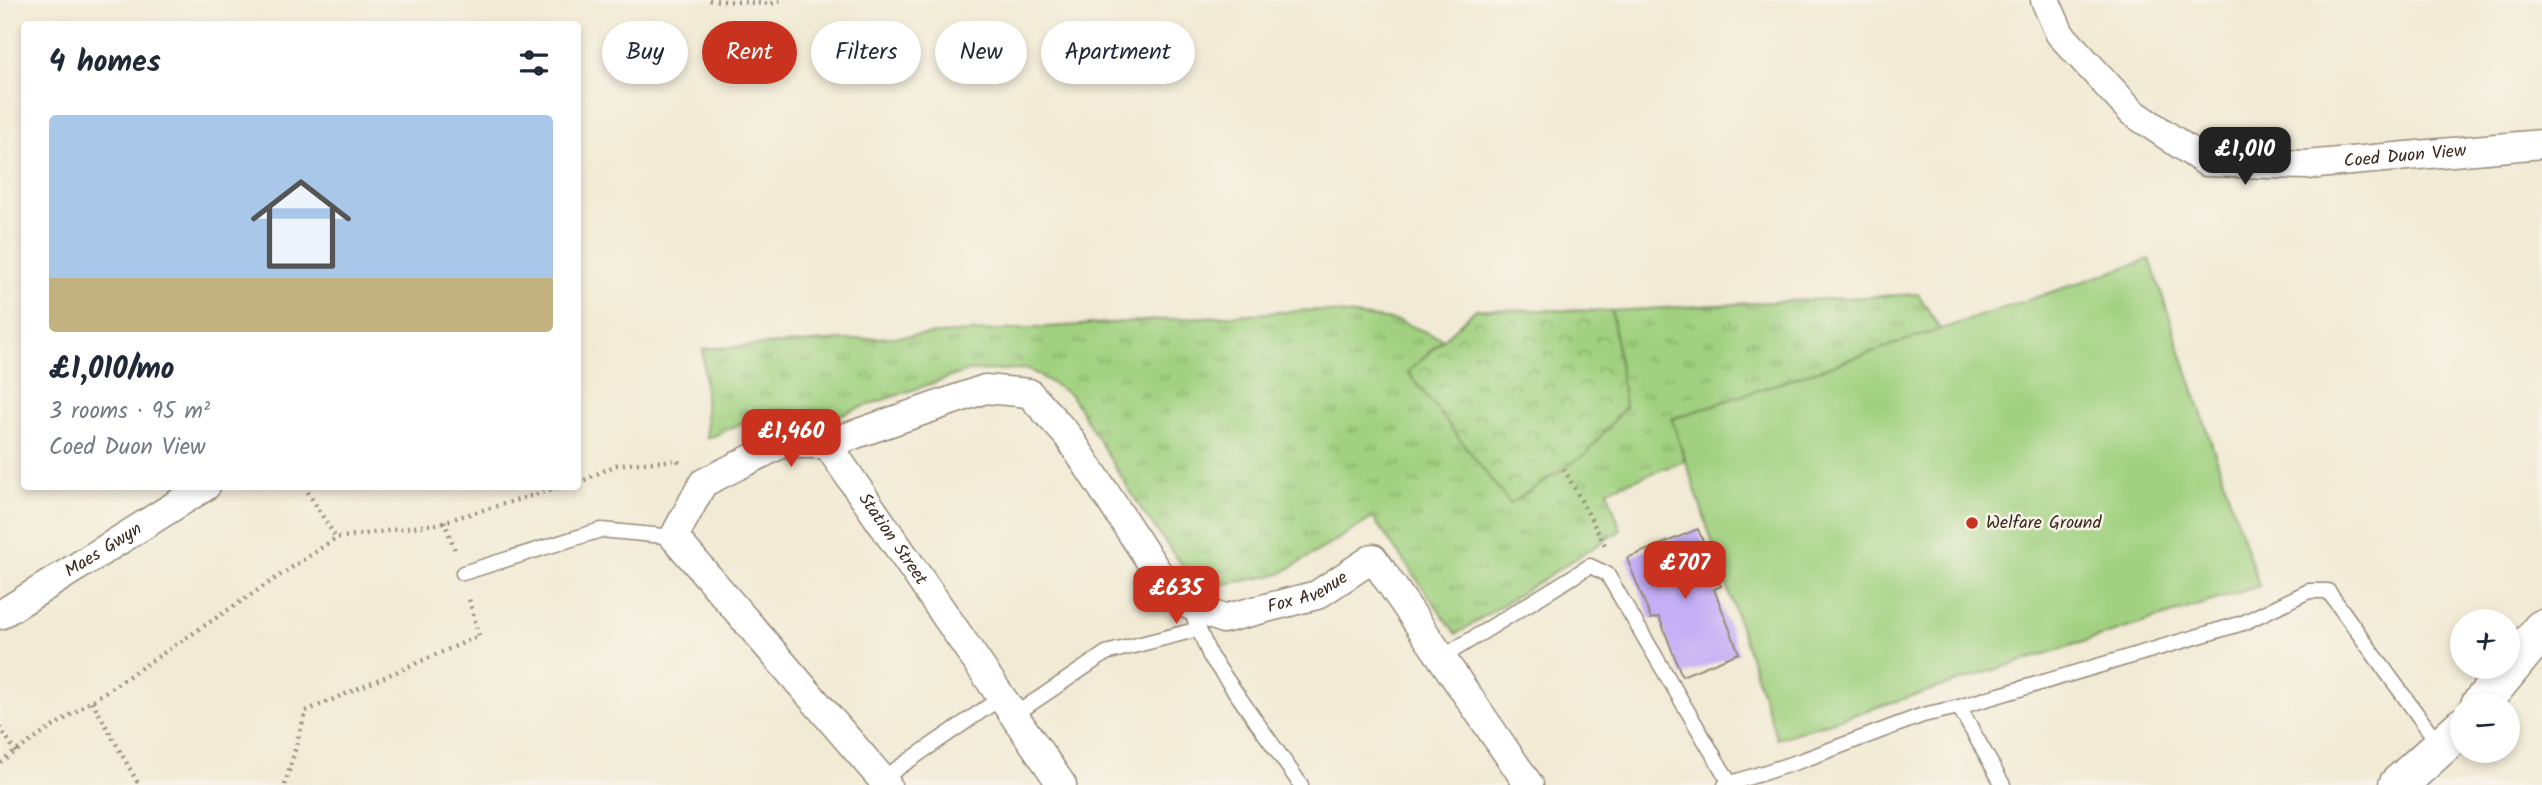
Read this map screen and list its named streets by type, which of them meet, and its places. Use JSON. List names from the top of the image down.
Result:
{
  "streets": {
    "street": [
      "Coed Duon View",
      "Station Street",
      "Maes Gwyn",
      "Fox Avenue"
    ]
  },
  "crossings": [
    ["Station Street", "Fox Avenue"]
  ],
  "places": ["Welfare Ground"],
  "page": {
    "chip": [
      "Buy",
      "Rent",
      "Filters",
      "New",
      "Apartment"
    ],
    "heading": "4 homes",
    "list": [
      {
        "name": "£1,010/mo",
        "note": "3 rooms · 95 m² · Coed Duon View"
      }
    ],
    "price": [
      "£1,010",
      "£1,460",
      "£707",
      "£635"
    ],
    "map_buttons": ["+", "−"]
  }
}
